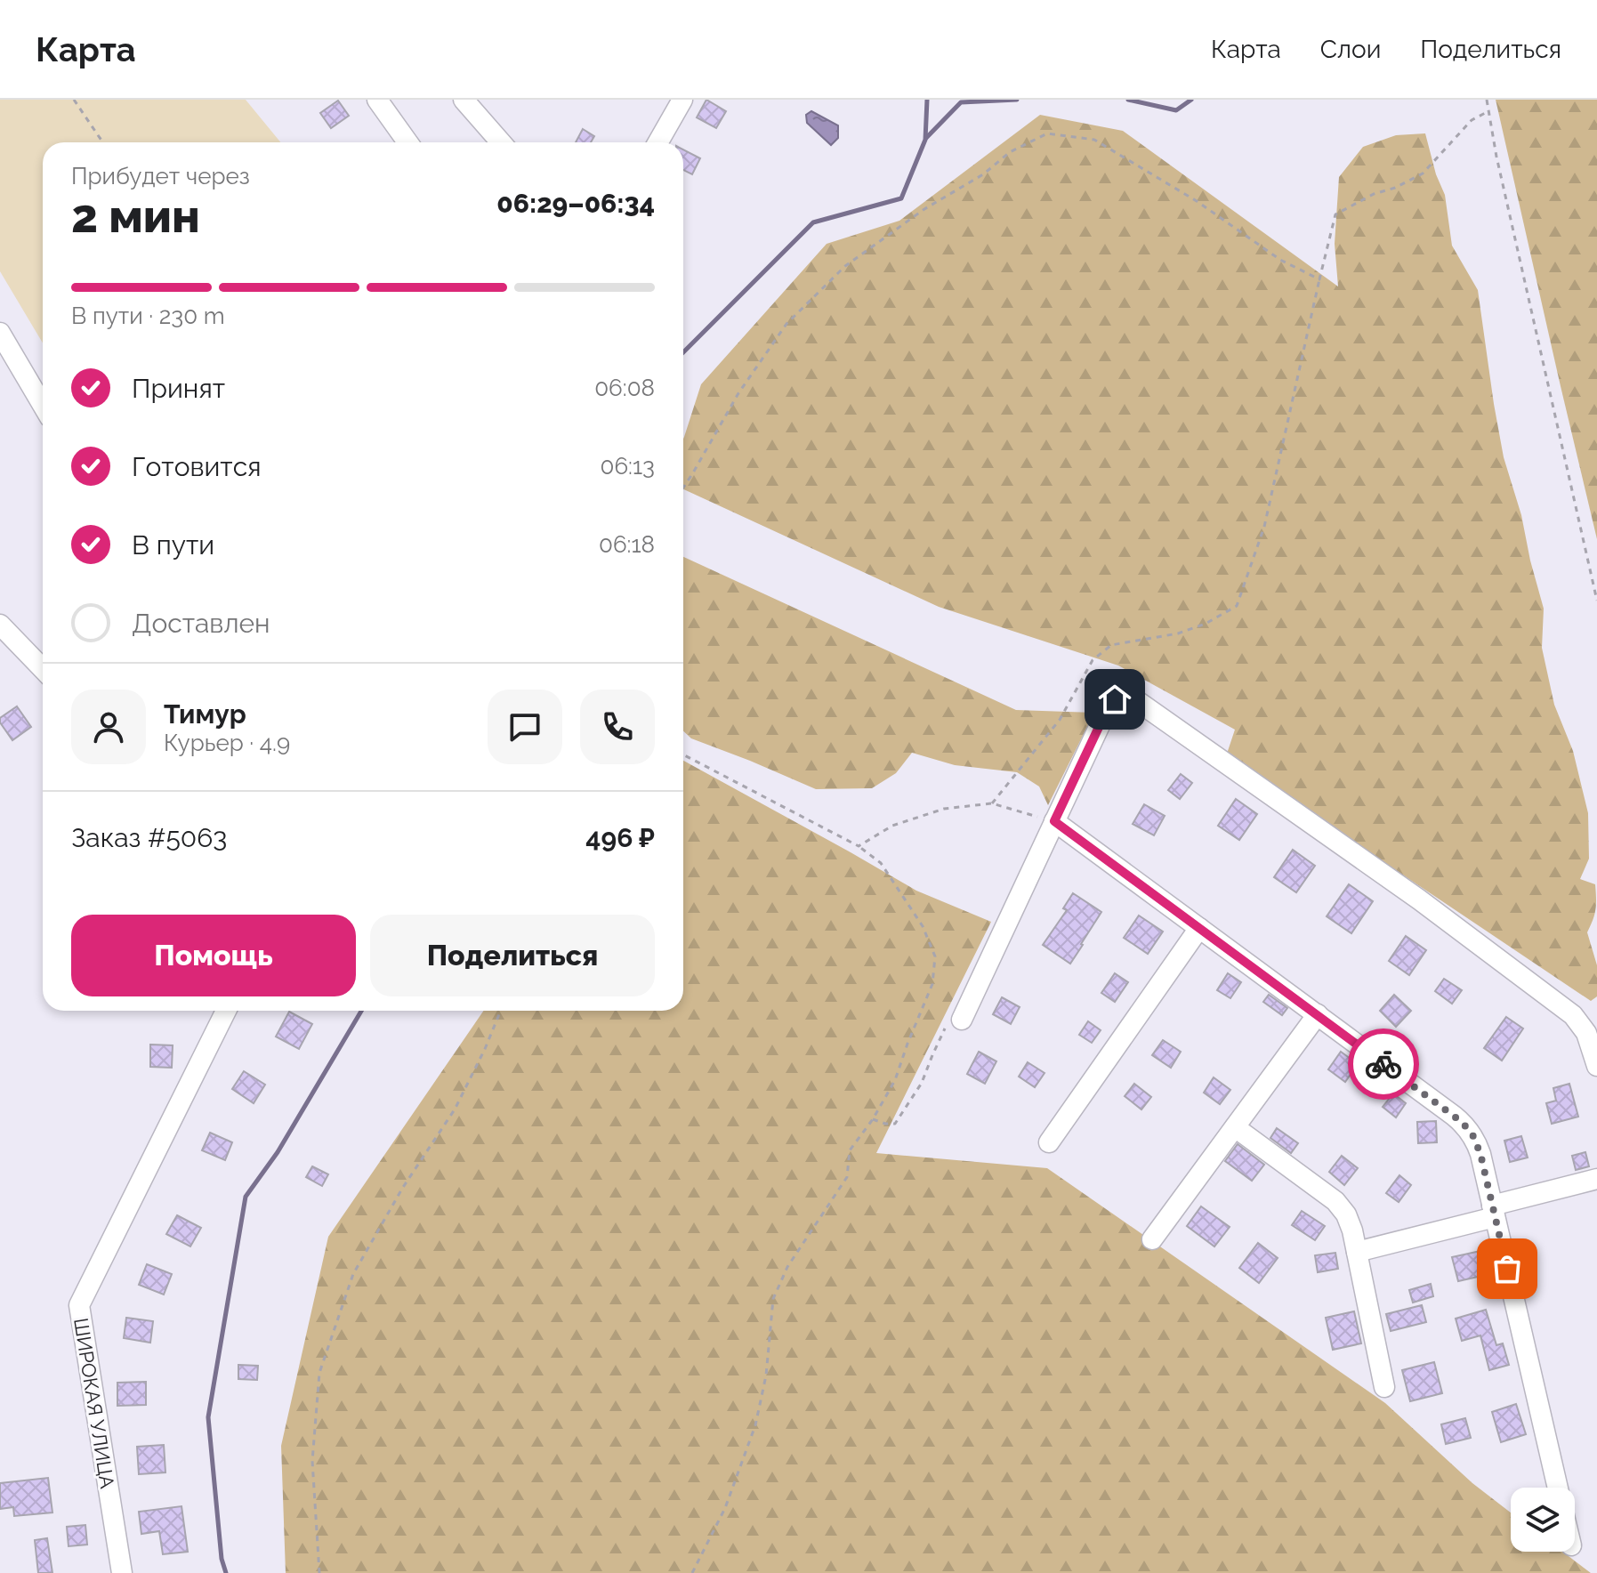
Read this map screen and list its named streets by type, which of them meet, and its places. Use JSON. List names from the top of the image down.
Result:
{
  "streets": {
    "street": ["ШИРОКАЯ УЛИЦА"]
  },
  "page": {
    "header": "Карта",
    "nav": ["Карта", "Слои", "Поделиться"],
    "heading": ["2 мин", "Прибудет через", "06:29–06:34"],
    "panel": [
      "Тимур",
      "Курьер · 4.9",
      "Заказ #5063",
      "496 ₽"
    ],
    "bar": "В пути · 230 m",
    "list": [
      ["Принят", "06:08"],
      ["Готовится", "06:13"],
      ["В пути", "06:18"],
      "Доставлен"
    ],
    "buttons": ["Помощь", "Поделиться"]
  }
}
